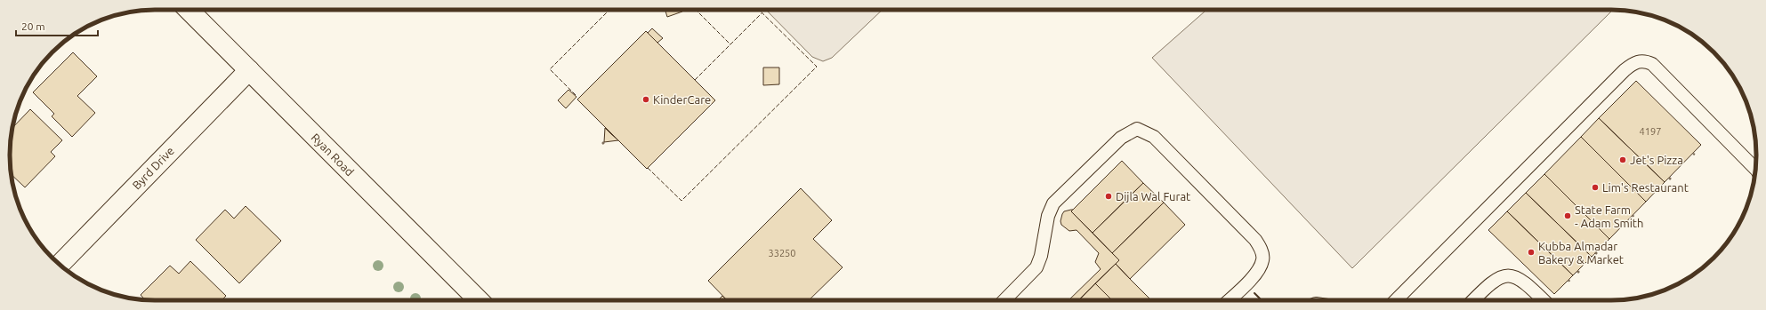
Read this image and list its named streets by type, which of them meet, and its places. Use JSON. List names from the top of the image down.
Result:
{
  "streets": {
    "main road": ["Ryan Road", "Byrd Drive"]
  },
  "crossings": [
    ["Ryan Road", "Byrd Drive"]
  ],
  "places": [
    "KinderCare",
    "Jet's Pizza",
    "Lim's Restaurant",
    "Dijla Wal Furat",
    "State Farm - Adam Smith",
    "Kubba Almadar Bakery & Market"
  ],
  "house_numbers": ["4197", "33250"],
  "scale_bar": "20 m"
}
